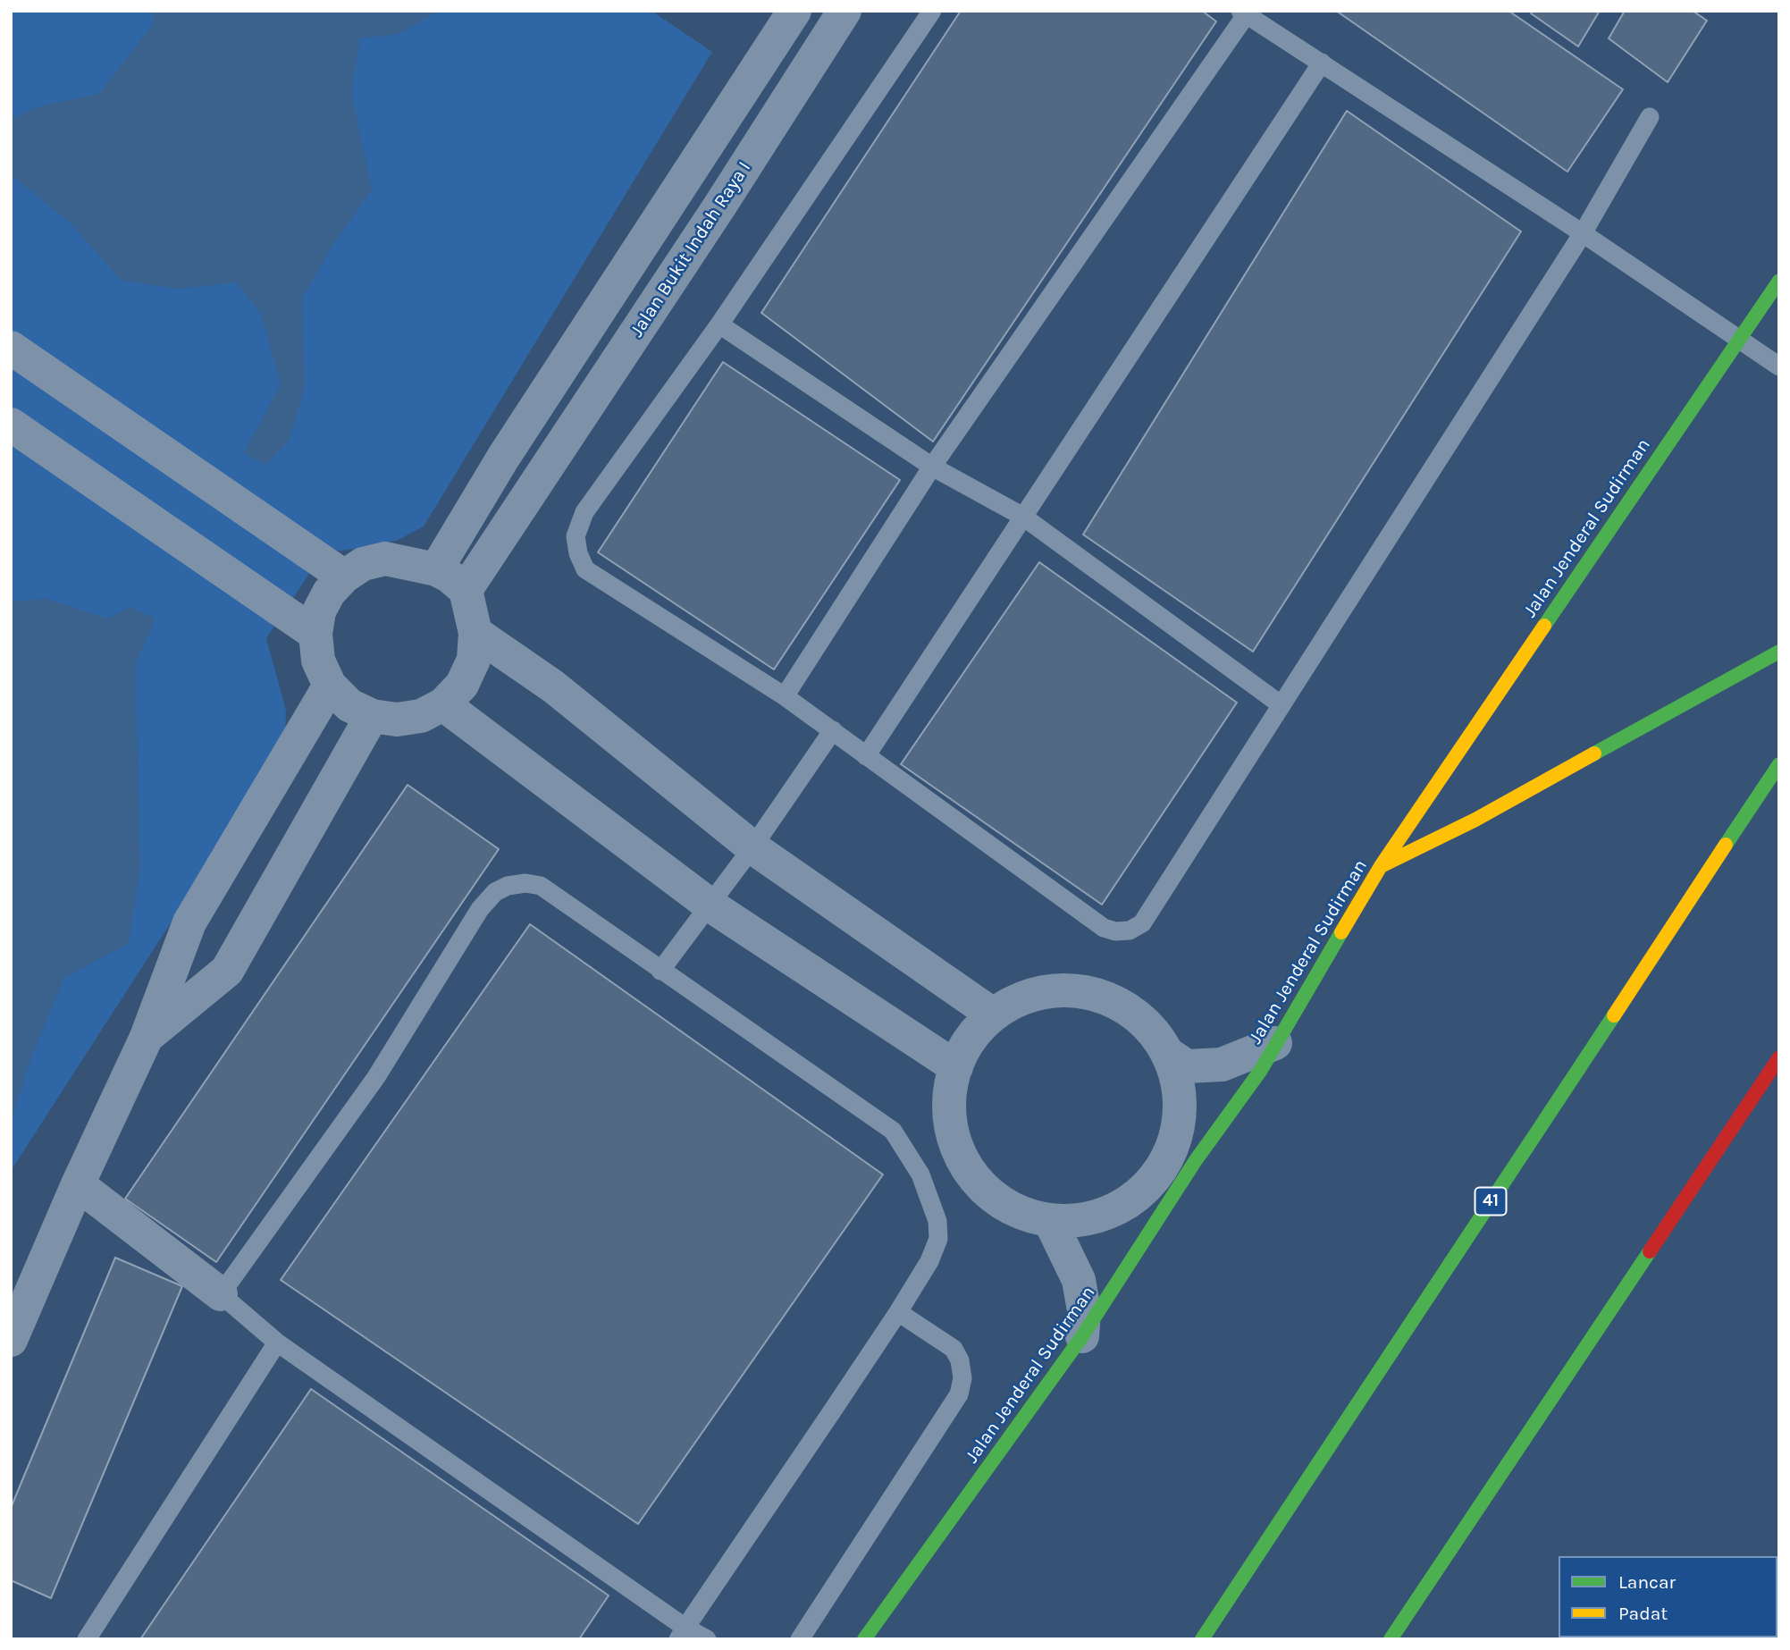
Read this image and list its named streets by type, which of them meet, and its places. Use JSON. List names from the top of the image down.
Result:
{
  "streets": {
    "main road": ["Jalan Jenderal Sudirman", "41"],
    "street": ["Jalan Bukit Indah Raya I"]
  },
  "legend": ["Lancar", "Padat"]
}
